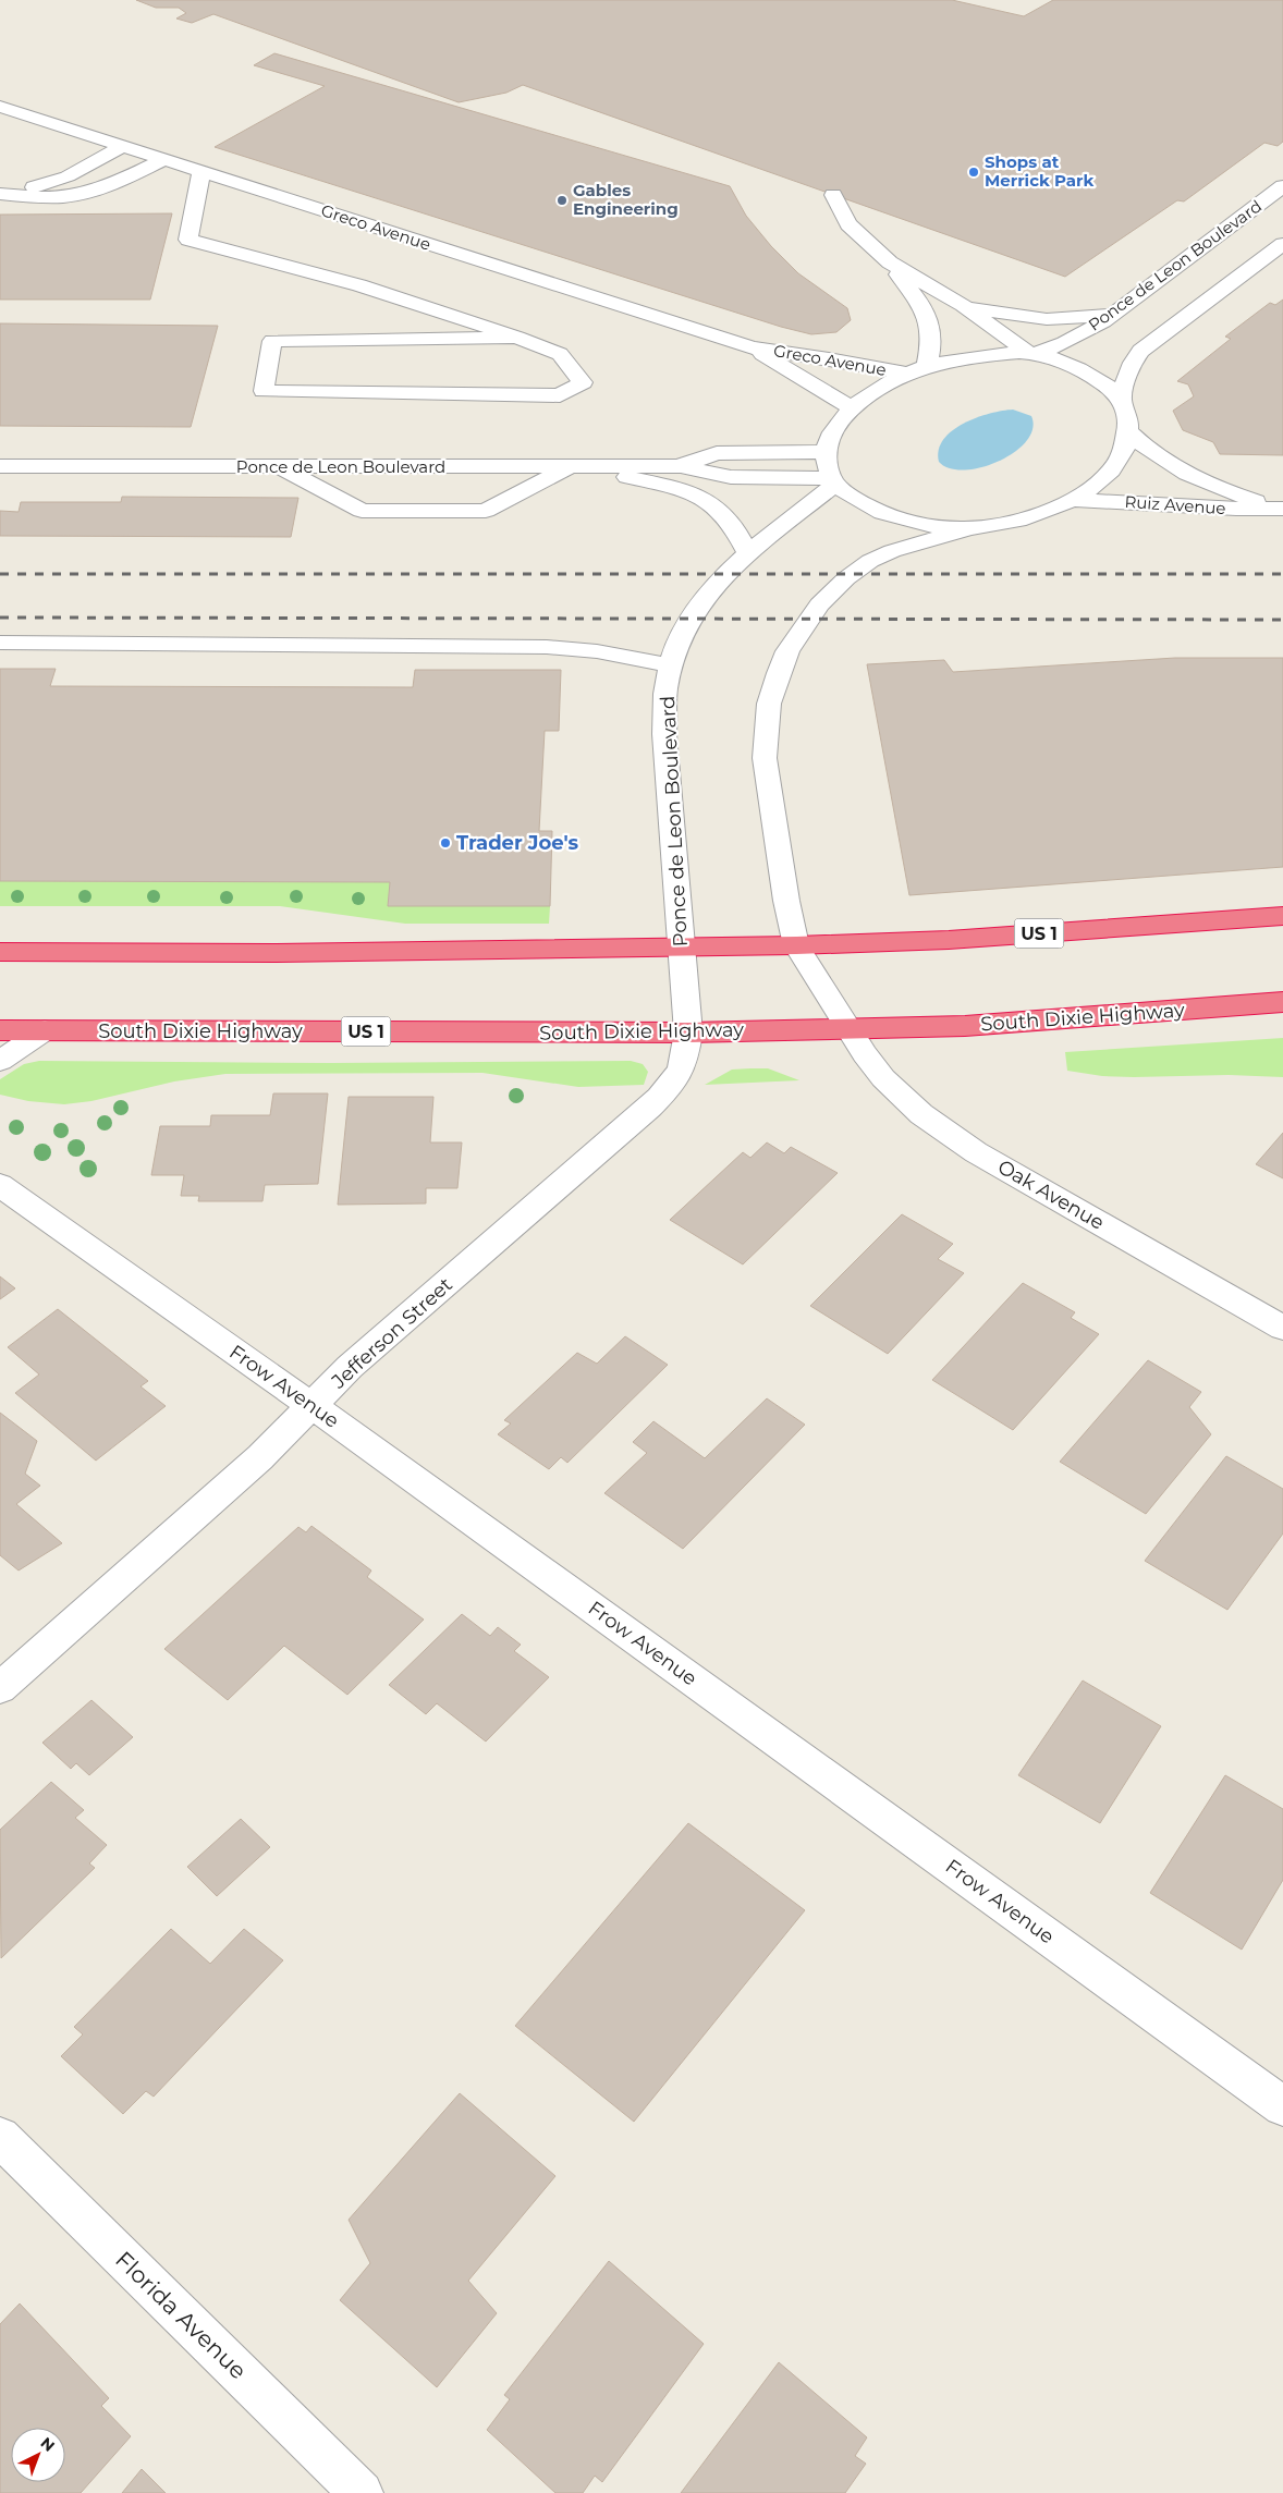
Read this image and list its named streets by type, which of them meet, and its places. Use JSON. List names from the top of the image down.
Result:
{
  "streets": {
    "highway": ["US 1", "South Dixie Highway"],
    "street": [
      "Greco Avenue",
      "Ponce de Leon Boulevard",
      "Ruiz Avenue",
      "Oak Avenue",
      "Jefferson Street",
      "Frow Avenue",
      "Florida Avenue"
    ]
  },
  "crossings": [
    ["Ponce de Leon Boulevard", "US 1"],
    ["Ponce de Leon Boulevard", "South Dixie Highway"],
    ["Ponce de Leon Boulevard", "Jefferson Street"],
    ["South Dixie Highway", "Oak Avenue"],
    ["South Dixie Highway", "Jefferson Street"],
    ["Jefferson Street", "Frow Avenue"]
  ],
  "places": ["Shops at Merrick Park", "Gables Engineering", "Trader Joe's"],
  "north": "top right"
}
